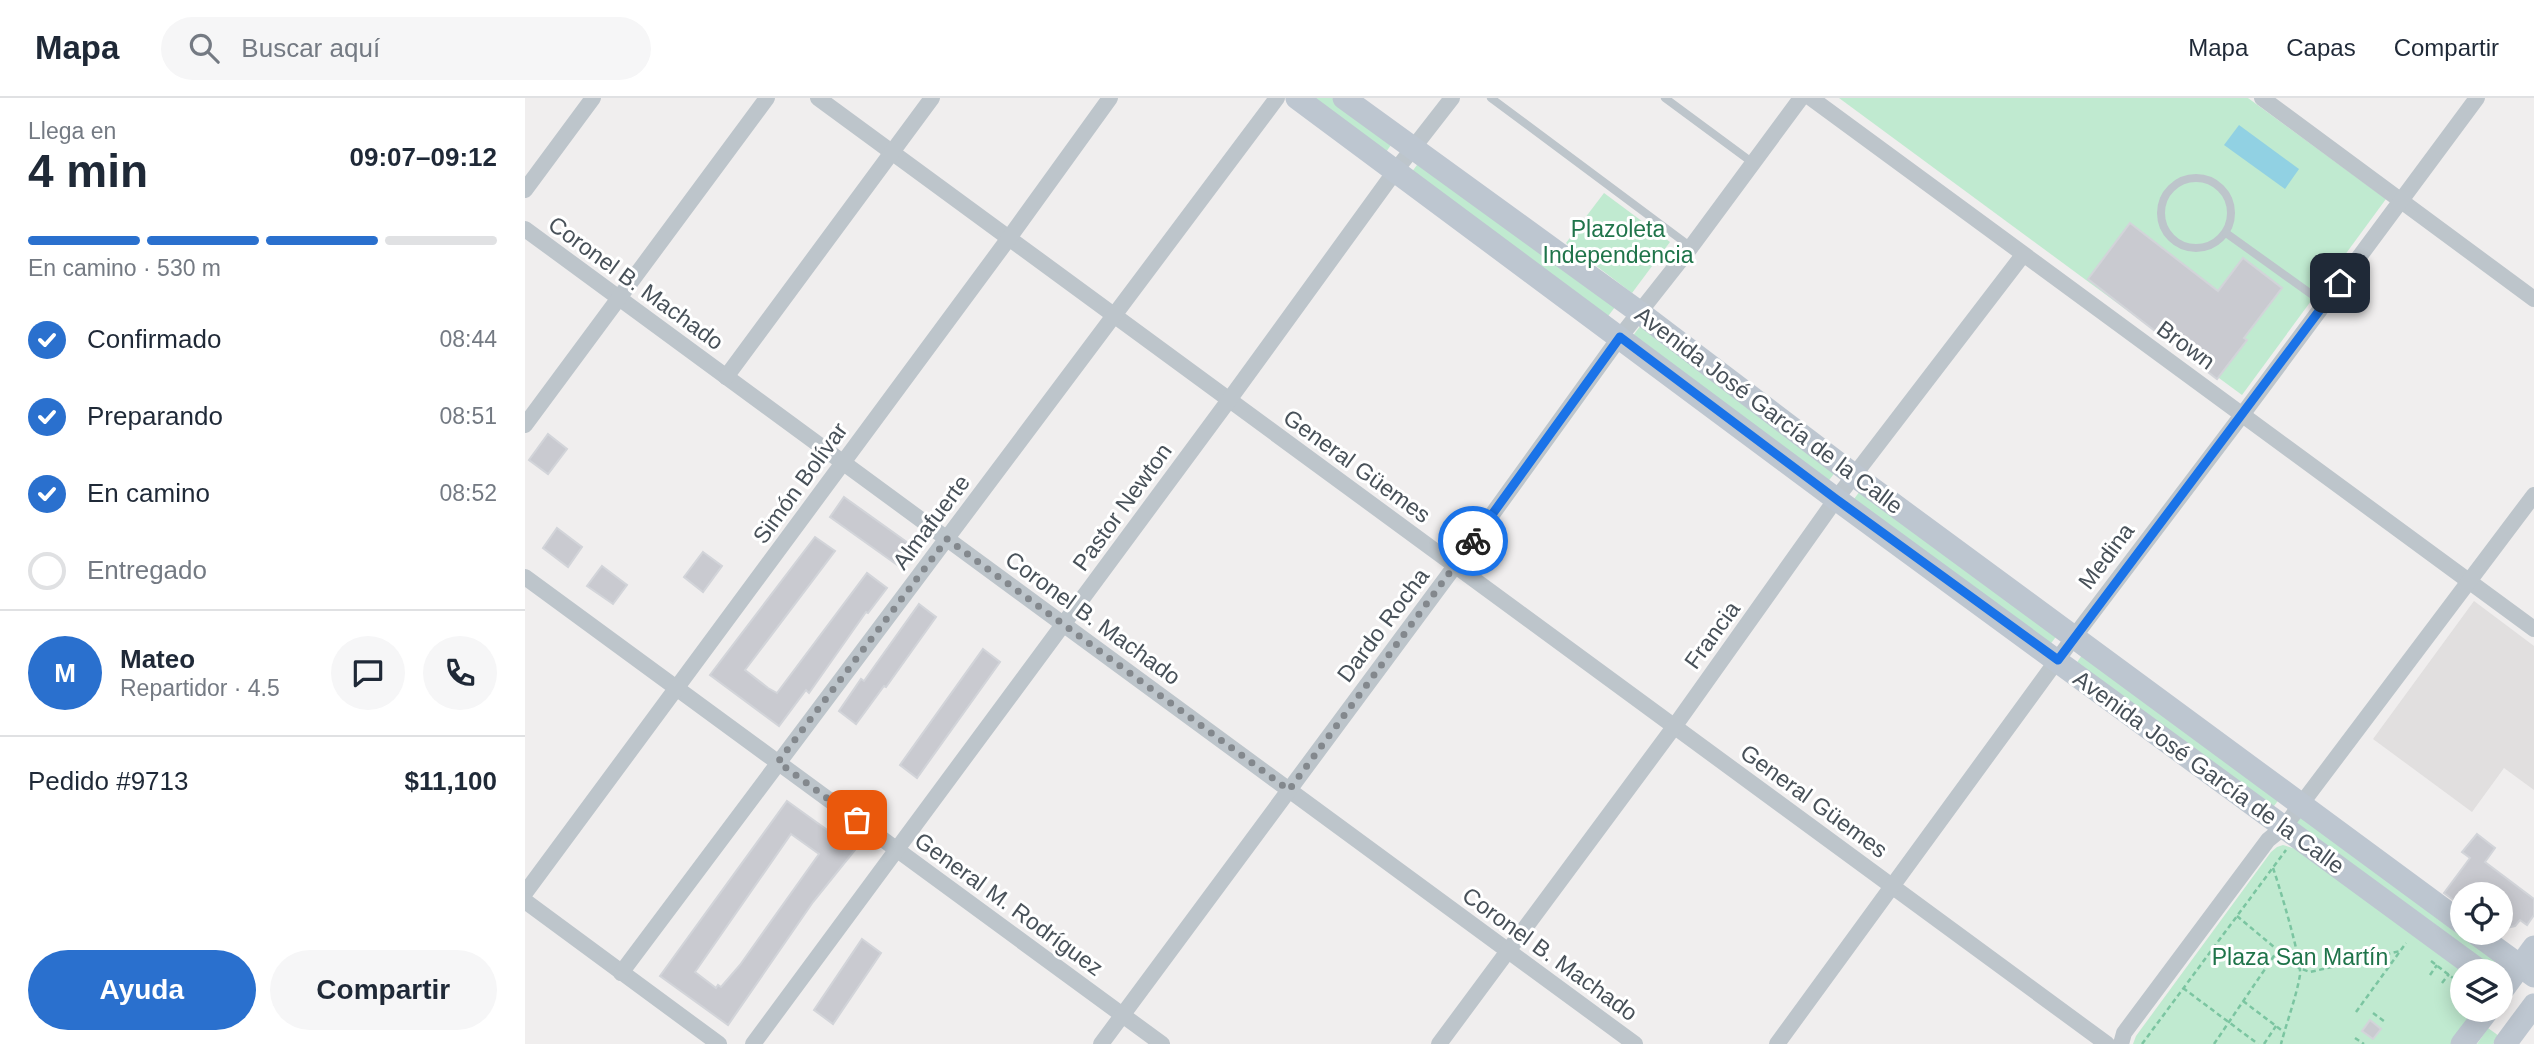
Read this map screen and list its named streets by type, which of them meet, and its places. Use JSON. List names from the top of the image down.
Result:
{
  "streets": {
    "main road": ["Avenida José García de la Calle"],
    "street": [
      "Coronel B. Machado",
      "Brown",
      "General Güemes",
      "Simón Bolívar",
      "Pastor Newton",
      "Almafuerte",
      "Medina",
      "Dardo Rocha",
      "Francia",
      "General M. Rodríguez"
    ]
  },
  "crossings": [
    ["Coronel B. Machado", "Simón Bolívar"],
    ["Coronel B. Machado", "Pastor Newton"],
    ["Coronel B. Machado", "Almafuerte"],
    ["Coronel B. Machado", "Dardo Rocha"],
    ["Coronel B. Machado", "Francia"],
    ["Brown", "Medina"],
    ["Brown", "Francia"],
    ["Avenida José García de la Calle", "Pastor Newton"],
    ["Avenida José García de la Calle", "Medina"],
    ["Avenida José García de la Calle", "Dardo Rocha"],
    ["Avenida José García de la Calle", "Francia"],
    ["General Güemes", "Simón Bolívar"],
    ["General Güemes", "Pastor Newton"],
    ["General Güemes", "Almafuerte"],
    ["General Güemes", "Medina"],
    ["General Güemes", "Dardo Rocha"],
    ["General Güemes", "Francia"],
    ["Simón Bolívar", "General M. Rodríguez"],
    ["Pastor Newton", "General M. Rodríguez"],
    ["Almafuerte", "General M. Rodríguez"],
    ["Dardo Rocha", "General M. Rodríguez"]
  ],
  "parks": ["Plazoleta Independencia", "Plaza San Martín"],
  "page": {
    "header": "Mapa",
    "search": "Buscar aquí",
    "nav": ["Mapa", "Capas", "Compartir"],
    "heading": ["4 min", "Llega en", "09:07–09:12"],
    "panel": [
      "Mateo",
      "Repartidor · 4.5",
      "Pedido #9713",
      "$11,100"
    ],
    "bar": "En camino · 530 m",
    "list": [
      ["Confirmado", "08:44"],
      ["Preparando", "08:51"],
      ["En camino", "08:52"],
      "Entregado"
    ],
    "round": "M",
    "buttons": ["Ayuda", "Compartir"]
  }
}
